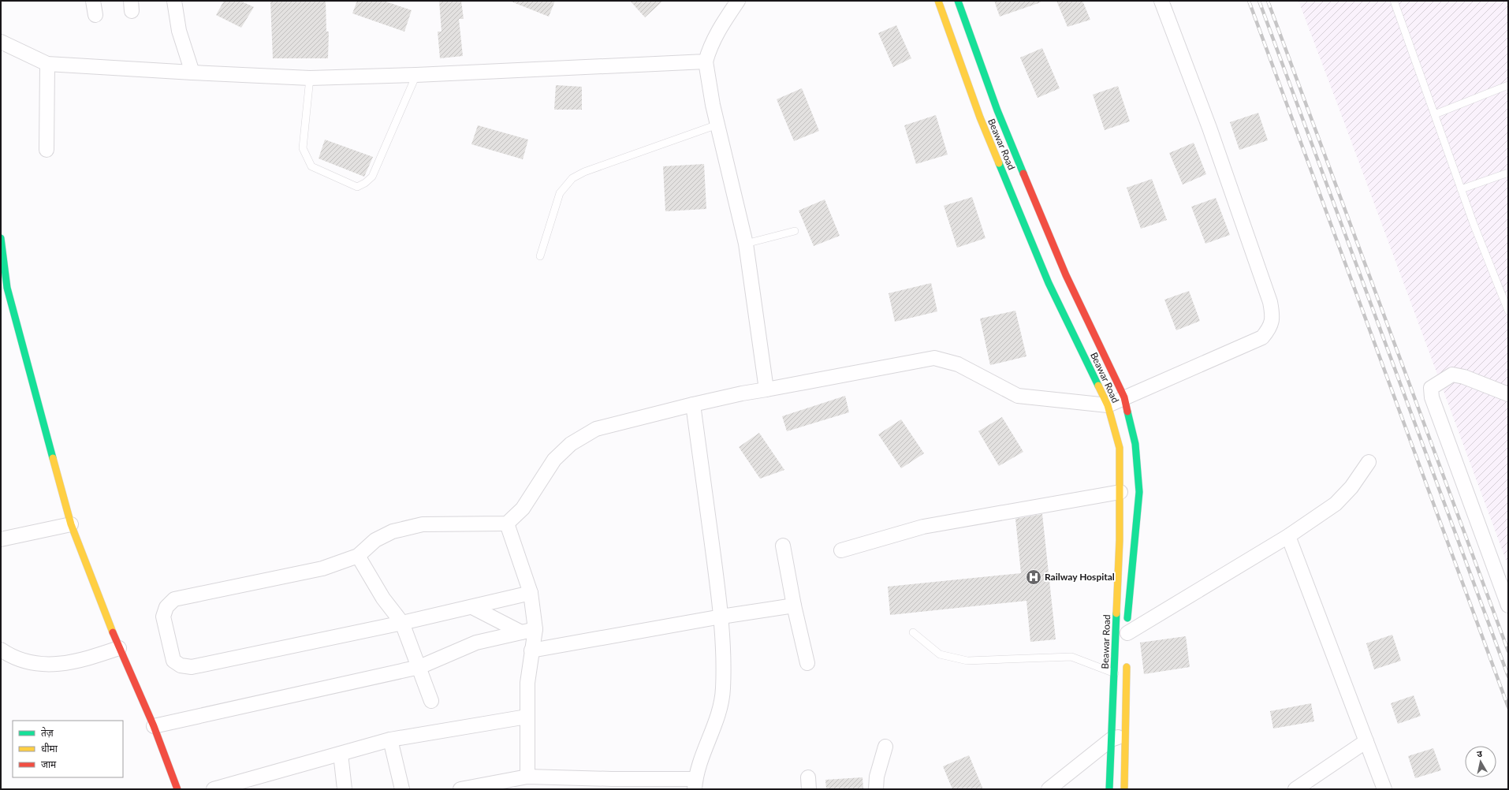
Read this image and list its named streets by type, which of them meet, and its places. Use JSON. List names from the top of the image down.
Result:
{
  "streets": {
    "main road": ["Beawar Road"]
  },
  "places": {
    "hospital": ["Railway Hospital"]
  },
  "legend": ["तेज़", "धीमा", "जाम"],
  "north": "top"
}
